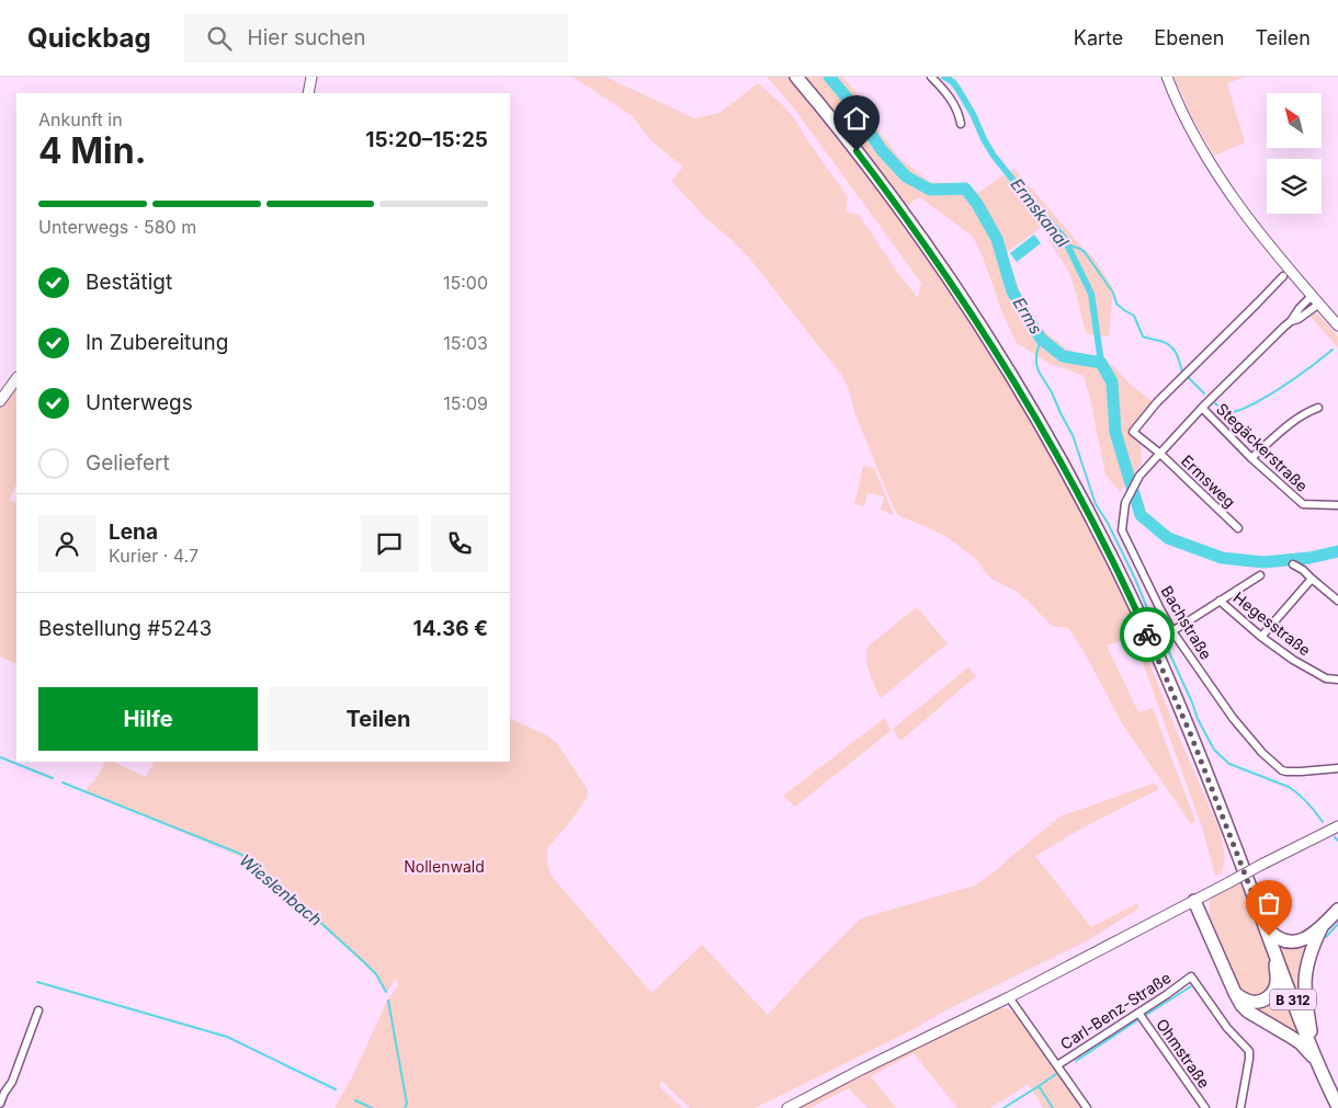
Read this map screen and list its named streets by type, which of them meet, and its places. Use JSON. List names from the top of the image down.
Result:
{
  "streets": {
    "highway": ["B 312"],
    "street": [
      "Stegäckerstraße",
      "Ermsweg",
      "Bachstraße",
      "Hegesstraße",
      "Carl-Benz-Straße",
      "Ohmstraße"
    ]
  },
  "crossings": [
    ["Stegäckerstraße", "Bachstraße"],
    ["Ermsweg", "Bachstraße"],
    ["Carl-Benz-Straße", "Ohmstraße"]
  ],
  "water": ["Ermskanal", "Erms", "Wieslenbach"],
  "parks": ["Nollenwald"],
  "north": "top left",
  "page": {
    "header": "Quickbag",
    "search": "Hier suchen",
    "nav": ["Karte", "Ebenen", "Teilen"],
    "heading": ["4 Min.", "Ankunft in", "15:20–15:25"],
    "panel": [
      "Lena",
      "Kurier · 4.7",
      "Bestellung #5243",
      "14.36 €"
    ],
    "bar": "Unterwegs · 580 m",
    "list": [
      ["Bestätigt", "15:00"],
      ["In Zubereitung", "15:03"],
      ["Unterwegs", "15:09"],
      "Geliefert"
    ],
    "buttons": ["Hilfe", "Teilen"]
  }
}
